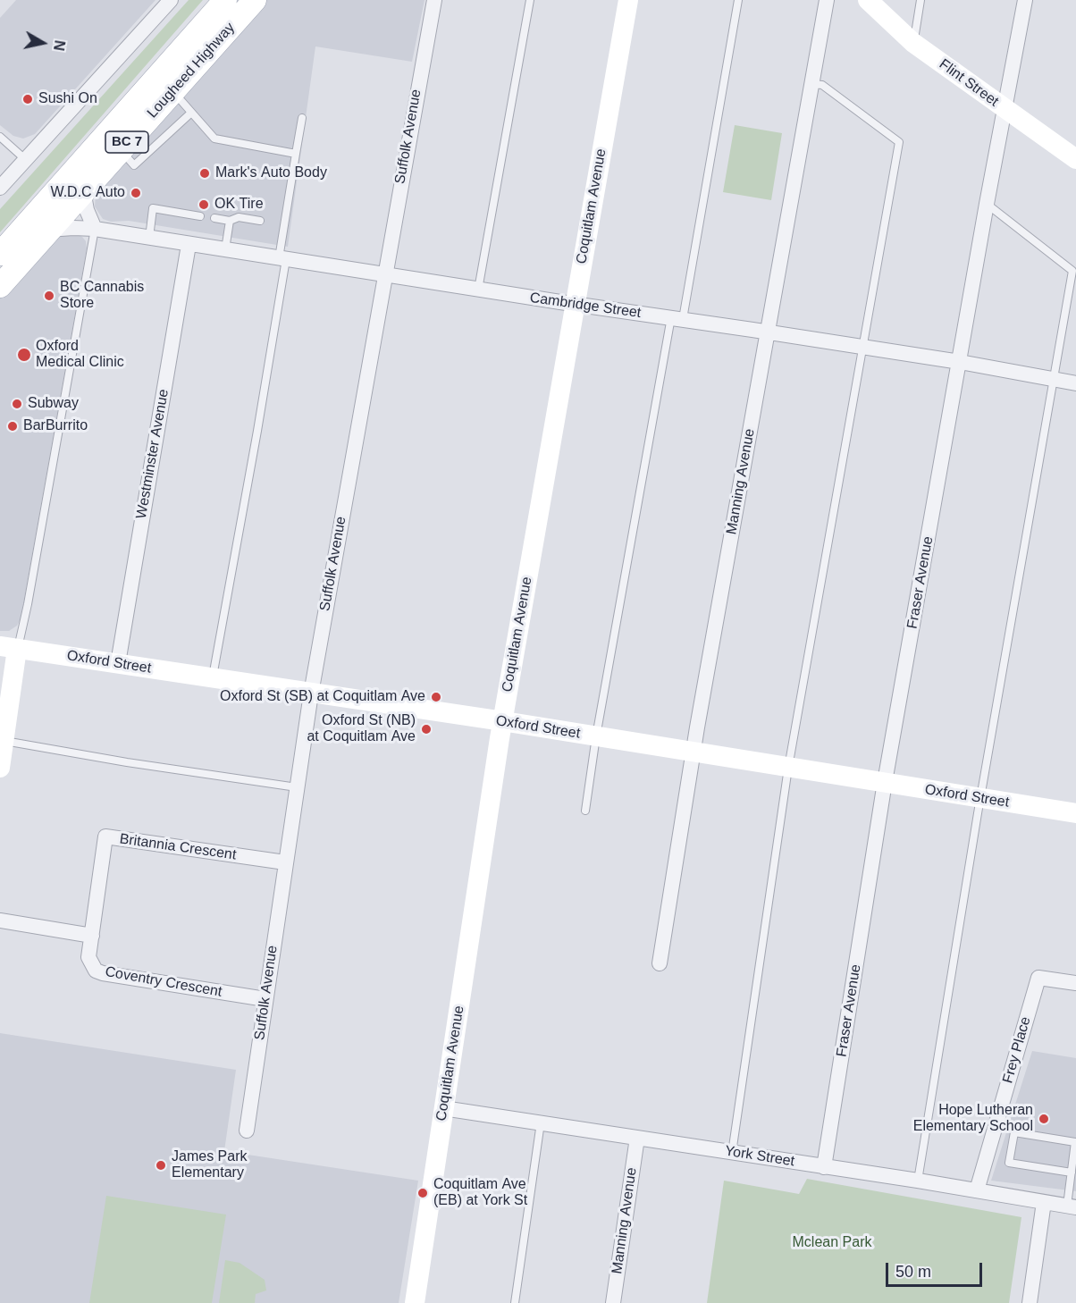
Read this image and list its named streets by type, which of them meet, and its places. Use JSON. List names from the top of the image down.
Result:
{
  "streets": {
    "main road": ["Lougheed Highway", "BC 7"],
    "street": [
      "Flint Street",
      "Suffolk Avenue",
      "Coquitlam Avenue",
      "Cambridge Street",
      "Westminster Avenue",
      "Manning Avenue",
      "Fraser Avenue",
      "Oxford Street",
      "Britannia Crescent",
      "Coventry Crescent",
      "Frey Place",
      "York Street"
    ]
  },
  "crossings": [
    ["Lougheed Highway", "Cambridge Street"],
    ["Flint Street", "Fraser Avenue"],
    ["Suffolk Avenue", "Cambridge Street"],
    ["Suffolk Avenue", "Oxford Street"],
    ["Suffolk Avenue", "Britannia Crescent"],
    ["Suffolk Avenue", "Coventry Crescent"],
    ["Coquitlam Avenue", "Cambridge Street"],
    ["Coquitlam Avenue", "Oxford Street"],
    ["Coquitlam Avenue", "York Street"],
    ["Cambridge Street", "Westminster Avenue"],
    ["Cambridge Street", "Manning Avenue"],
    ["Cambridge Street", "Fraser Avenue"],
    ["Westminster Avenue", "Oxford Street"],
    ["Manning Avenue", "Oxford Street"],
    ["Manning Avenue", "York Street"],
    ["Fraser Avenue", "Oxford Street"],
    ["Fraser Avenue", "York Street"],
    ["Britannia Crescent", "Coventry Crescent"],
    ["Frey Place", "York Street"]
  ],
  "parks": ["Mclean Park"],
  "places": [
    "Sushi On",
    "Mark's Auto Body",
    "W.D.C Auto",
    "OK Tire",
    "BC Cannabis Store",
    "Oxford Medical Clinic",
    "Subway",
    "BarBurrito",
    "Oxford St (SB) at Coquitlam Ave",
    "Oxford St (NB) at Coquitlam Ave",
    "Hope Lutheran Elementary School",
    "James Park Elementary",
    "Coquitlam Ave (EB) at York St"
  ],
  "scale_bar": "50 m",
  "north": "right"
}
